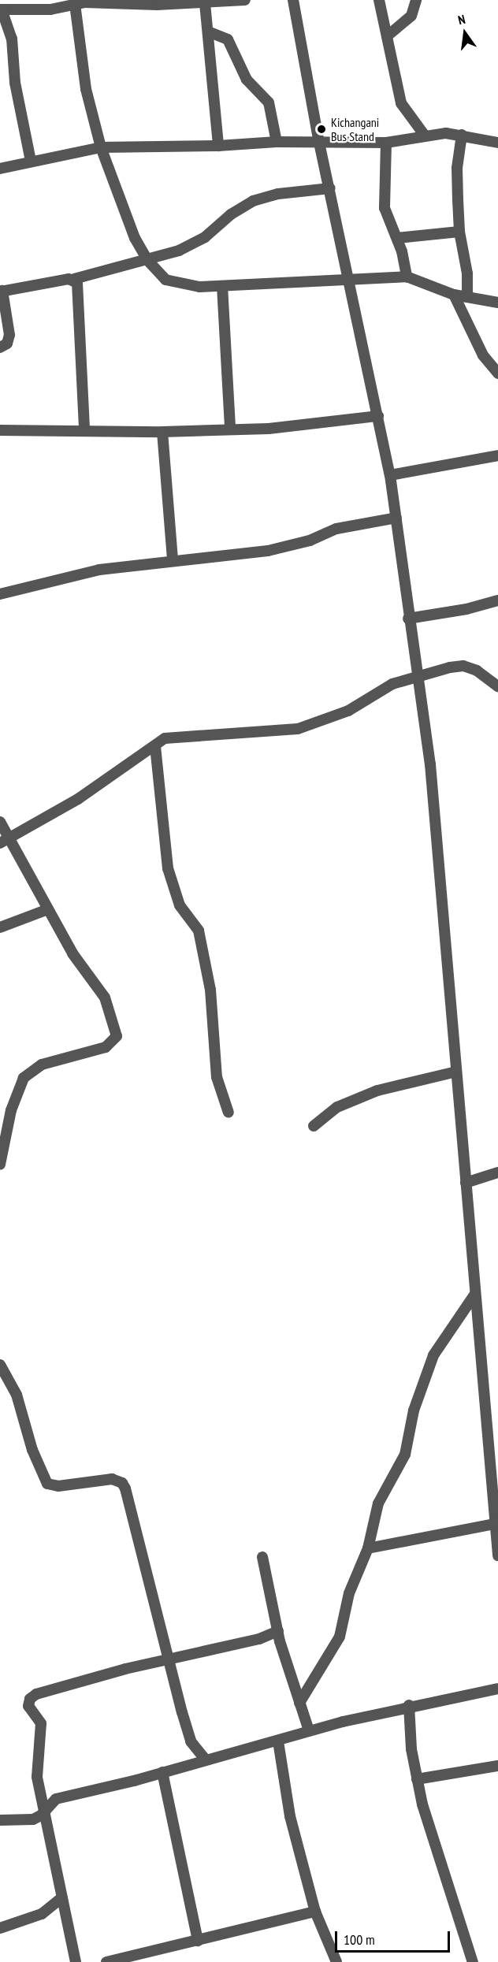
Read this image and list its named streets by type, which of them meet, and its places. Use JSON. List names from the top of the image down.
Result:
{
  "places": ["Kichangani Bus Stand"],
  "scale_bar": "100 m",
  "north": "top"
}
